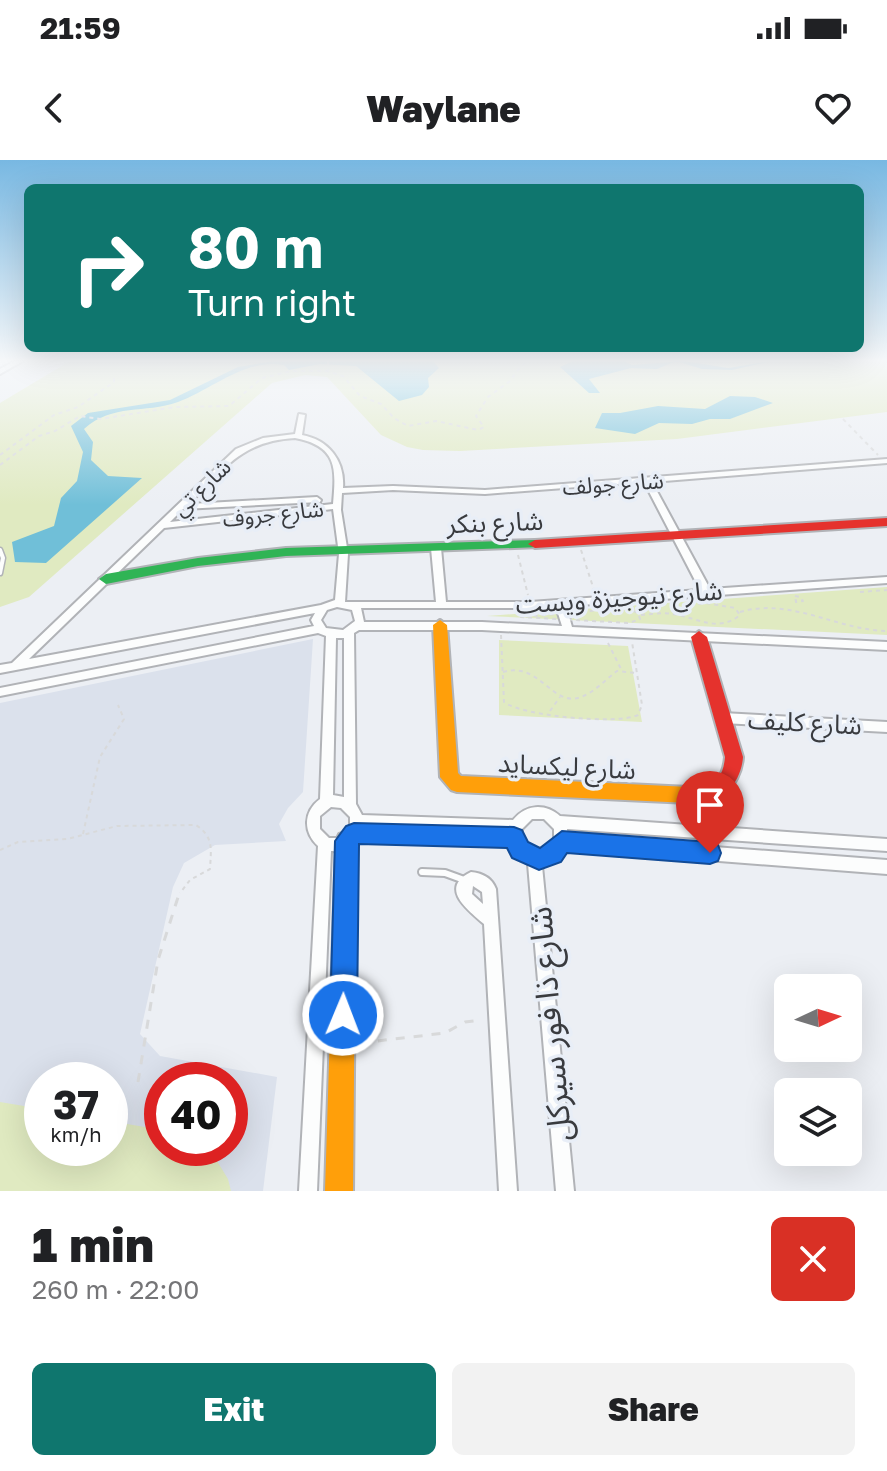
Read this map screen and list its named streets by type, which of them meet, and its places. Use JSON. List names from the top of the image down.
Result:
{
  "streets": {
    "street": [
      "شارع جولف",
      "شارع تي",
      "شارع جروف",
      "شارع بنكر",
      "شارع نيوجيزة ويست",
      "شارع كليف",
      "شارع ليكسايد",
      "شارع ذا فور سيركل"
    ]
  },
  "crossings": [
    ["شارع جولف", "شارع جروف"],
    ["شارع تي", "شارع جروف"],
    ["شارع تي", "شارع بنكر"],
    ["شارع نيوجيزة ويست", "شارع ليكسايد"],
    ["شارع كليف", "شارع ليكسايد"]
  ],
  "north": "right",
  "page": {
    "status": "21:59",
    "header": "Waylane",
    "turn": ["80 m", "Turn right"],
    "speed": "37 km/h",
    "limit": "40",
    "heading": ["1 min", "260 m · 22:00"],
    "buttons": ["Exit", "Share"]
  }
}
